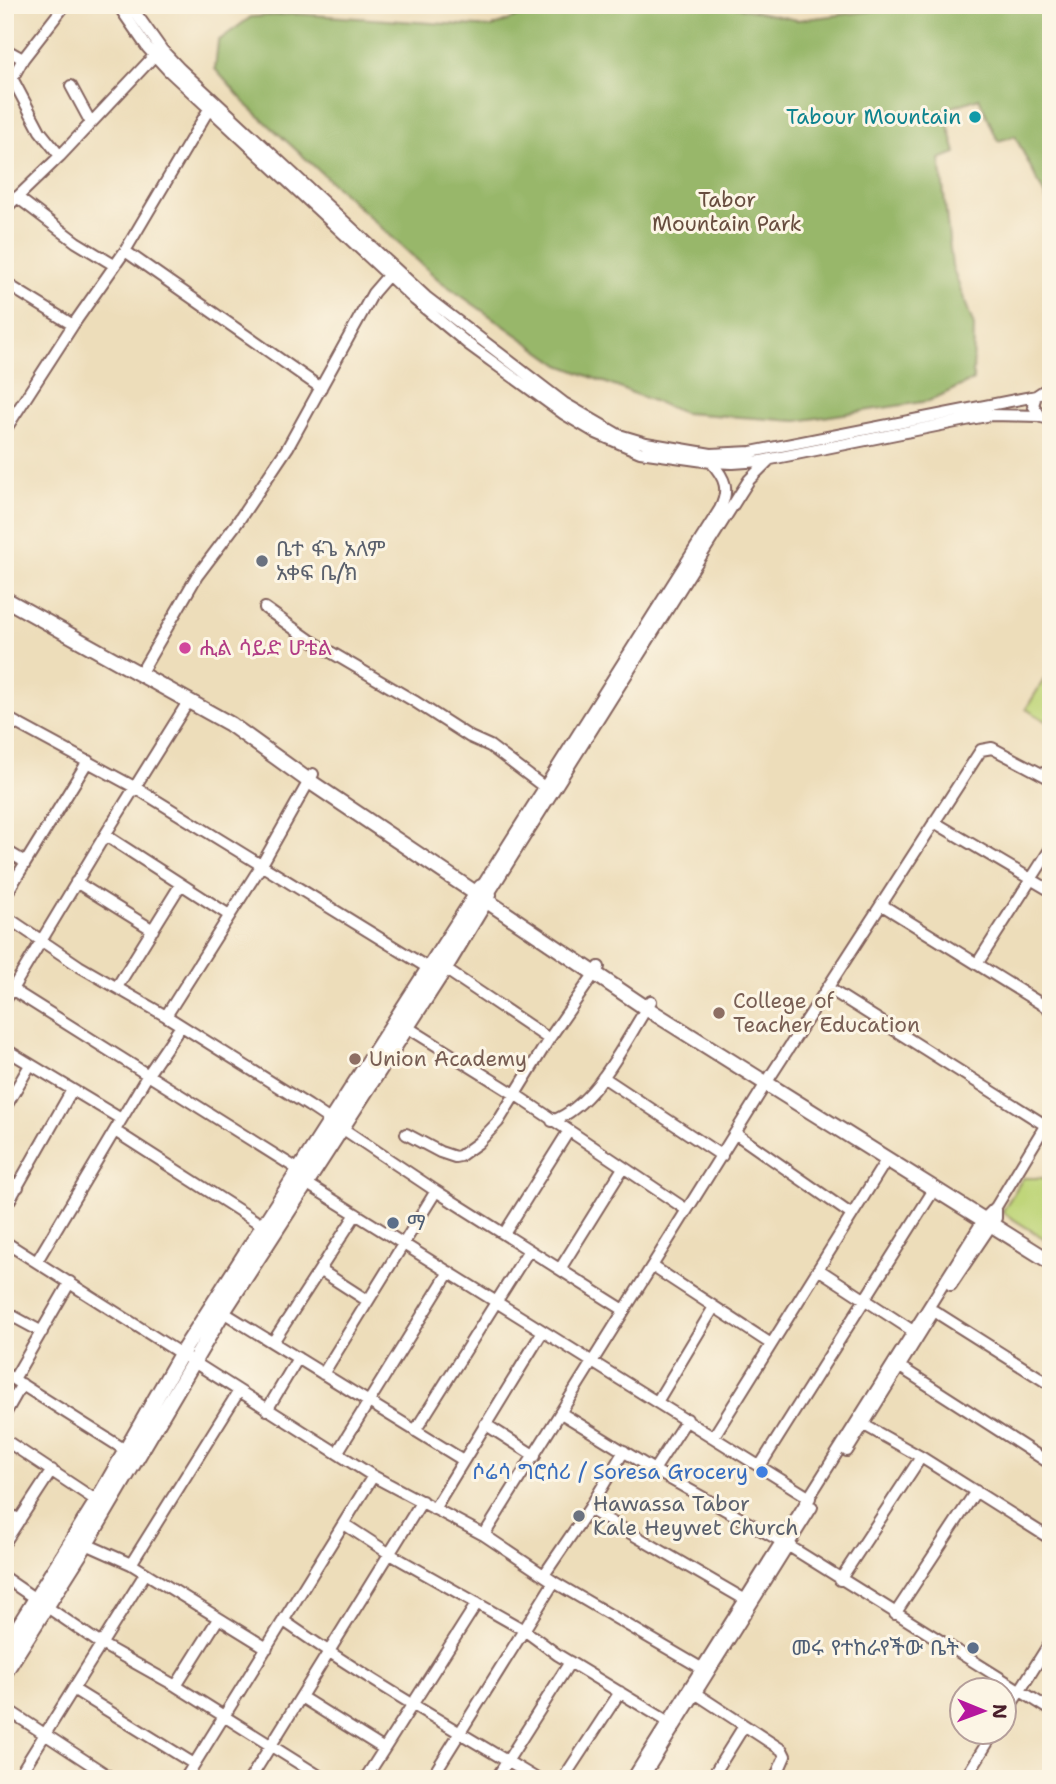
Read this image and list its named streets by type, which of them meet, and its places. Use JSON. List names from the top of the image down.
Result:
{
  "parks": ["Tabor Mountain Park"],
  "places": [
    "Tabour Mountain",
    "ቤተ ፋጌ አለም አቀፍ ቤ/ክ",
    "ሒል ሳይድ ሆቴል",
    "College of Teacher Education",
    "Union Academy",
    "ማ",
    "ሶሬሳ ግሮሰሪ / Soresa Grocery",
    "Hawassa Tabor Kale Heywet Church",
    "መሩ የተከራየችው ቤት"
  ],
  "north": "right"
}
